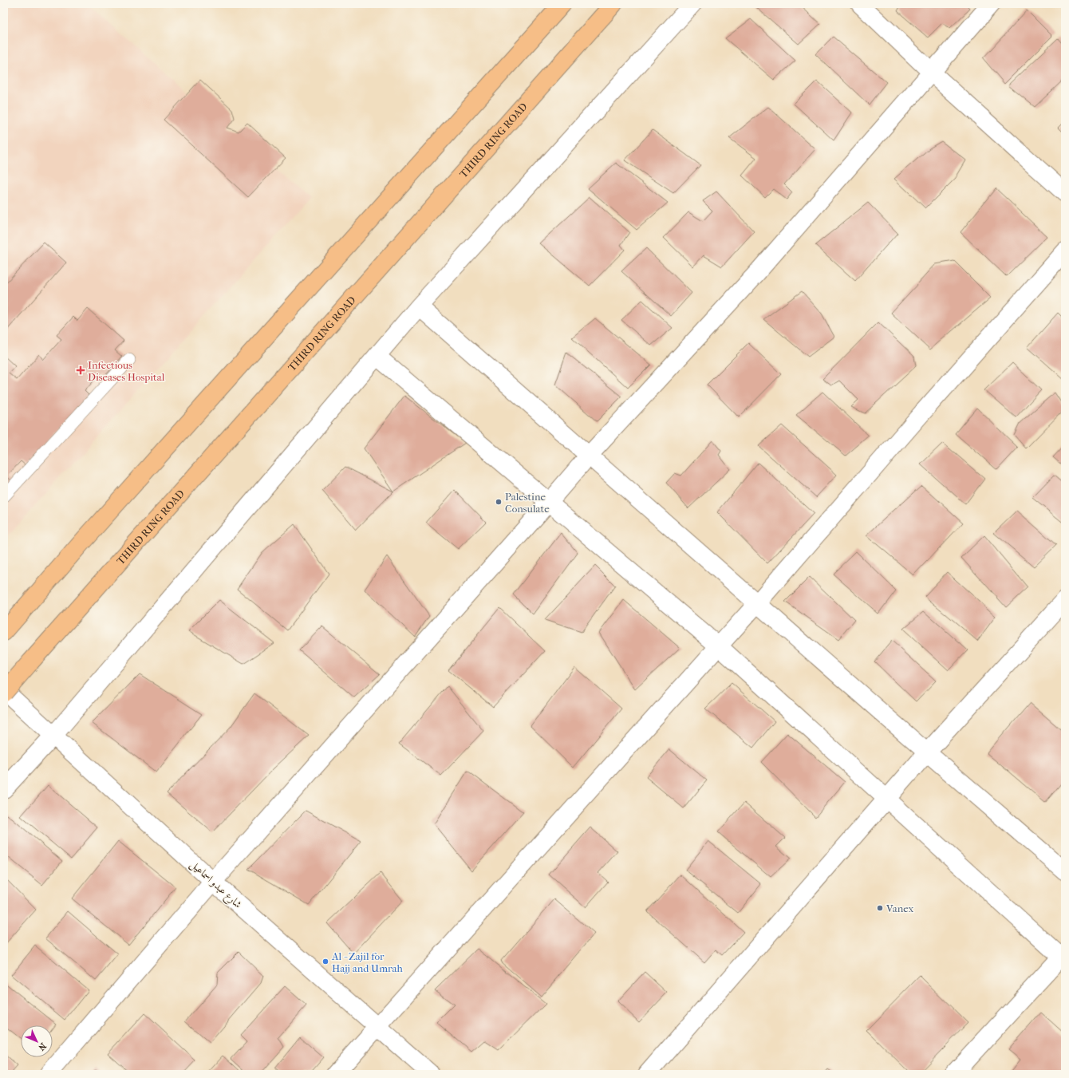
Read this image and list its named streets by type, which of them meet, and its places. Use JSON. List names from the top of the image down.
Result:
{
  "streets": {
    "highway": ["THIRD RING ROAD"],
    "street": ["شارع عبدو اسماعيل"]
  },
  "crossings": [
    ["THIRD RING ROAD", "شارع عبدو اسماعيل"]
  ],
  "places": {
    "health": ["Infectious Diseases Hospital"],
    "other": ["Palestine Consulate", "Vanex", "Al - Zajil for Hajj and Umrah"]
  },
  "north": "bottom right"
}
